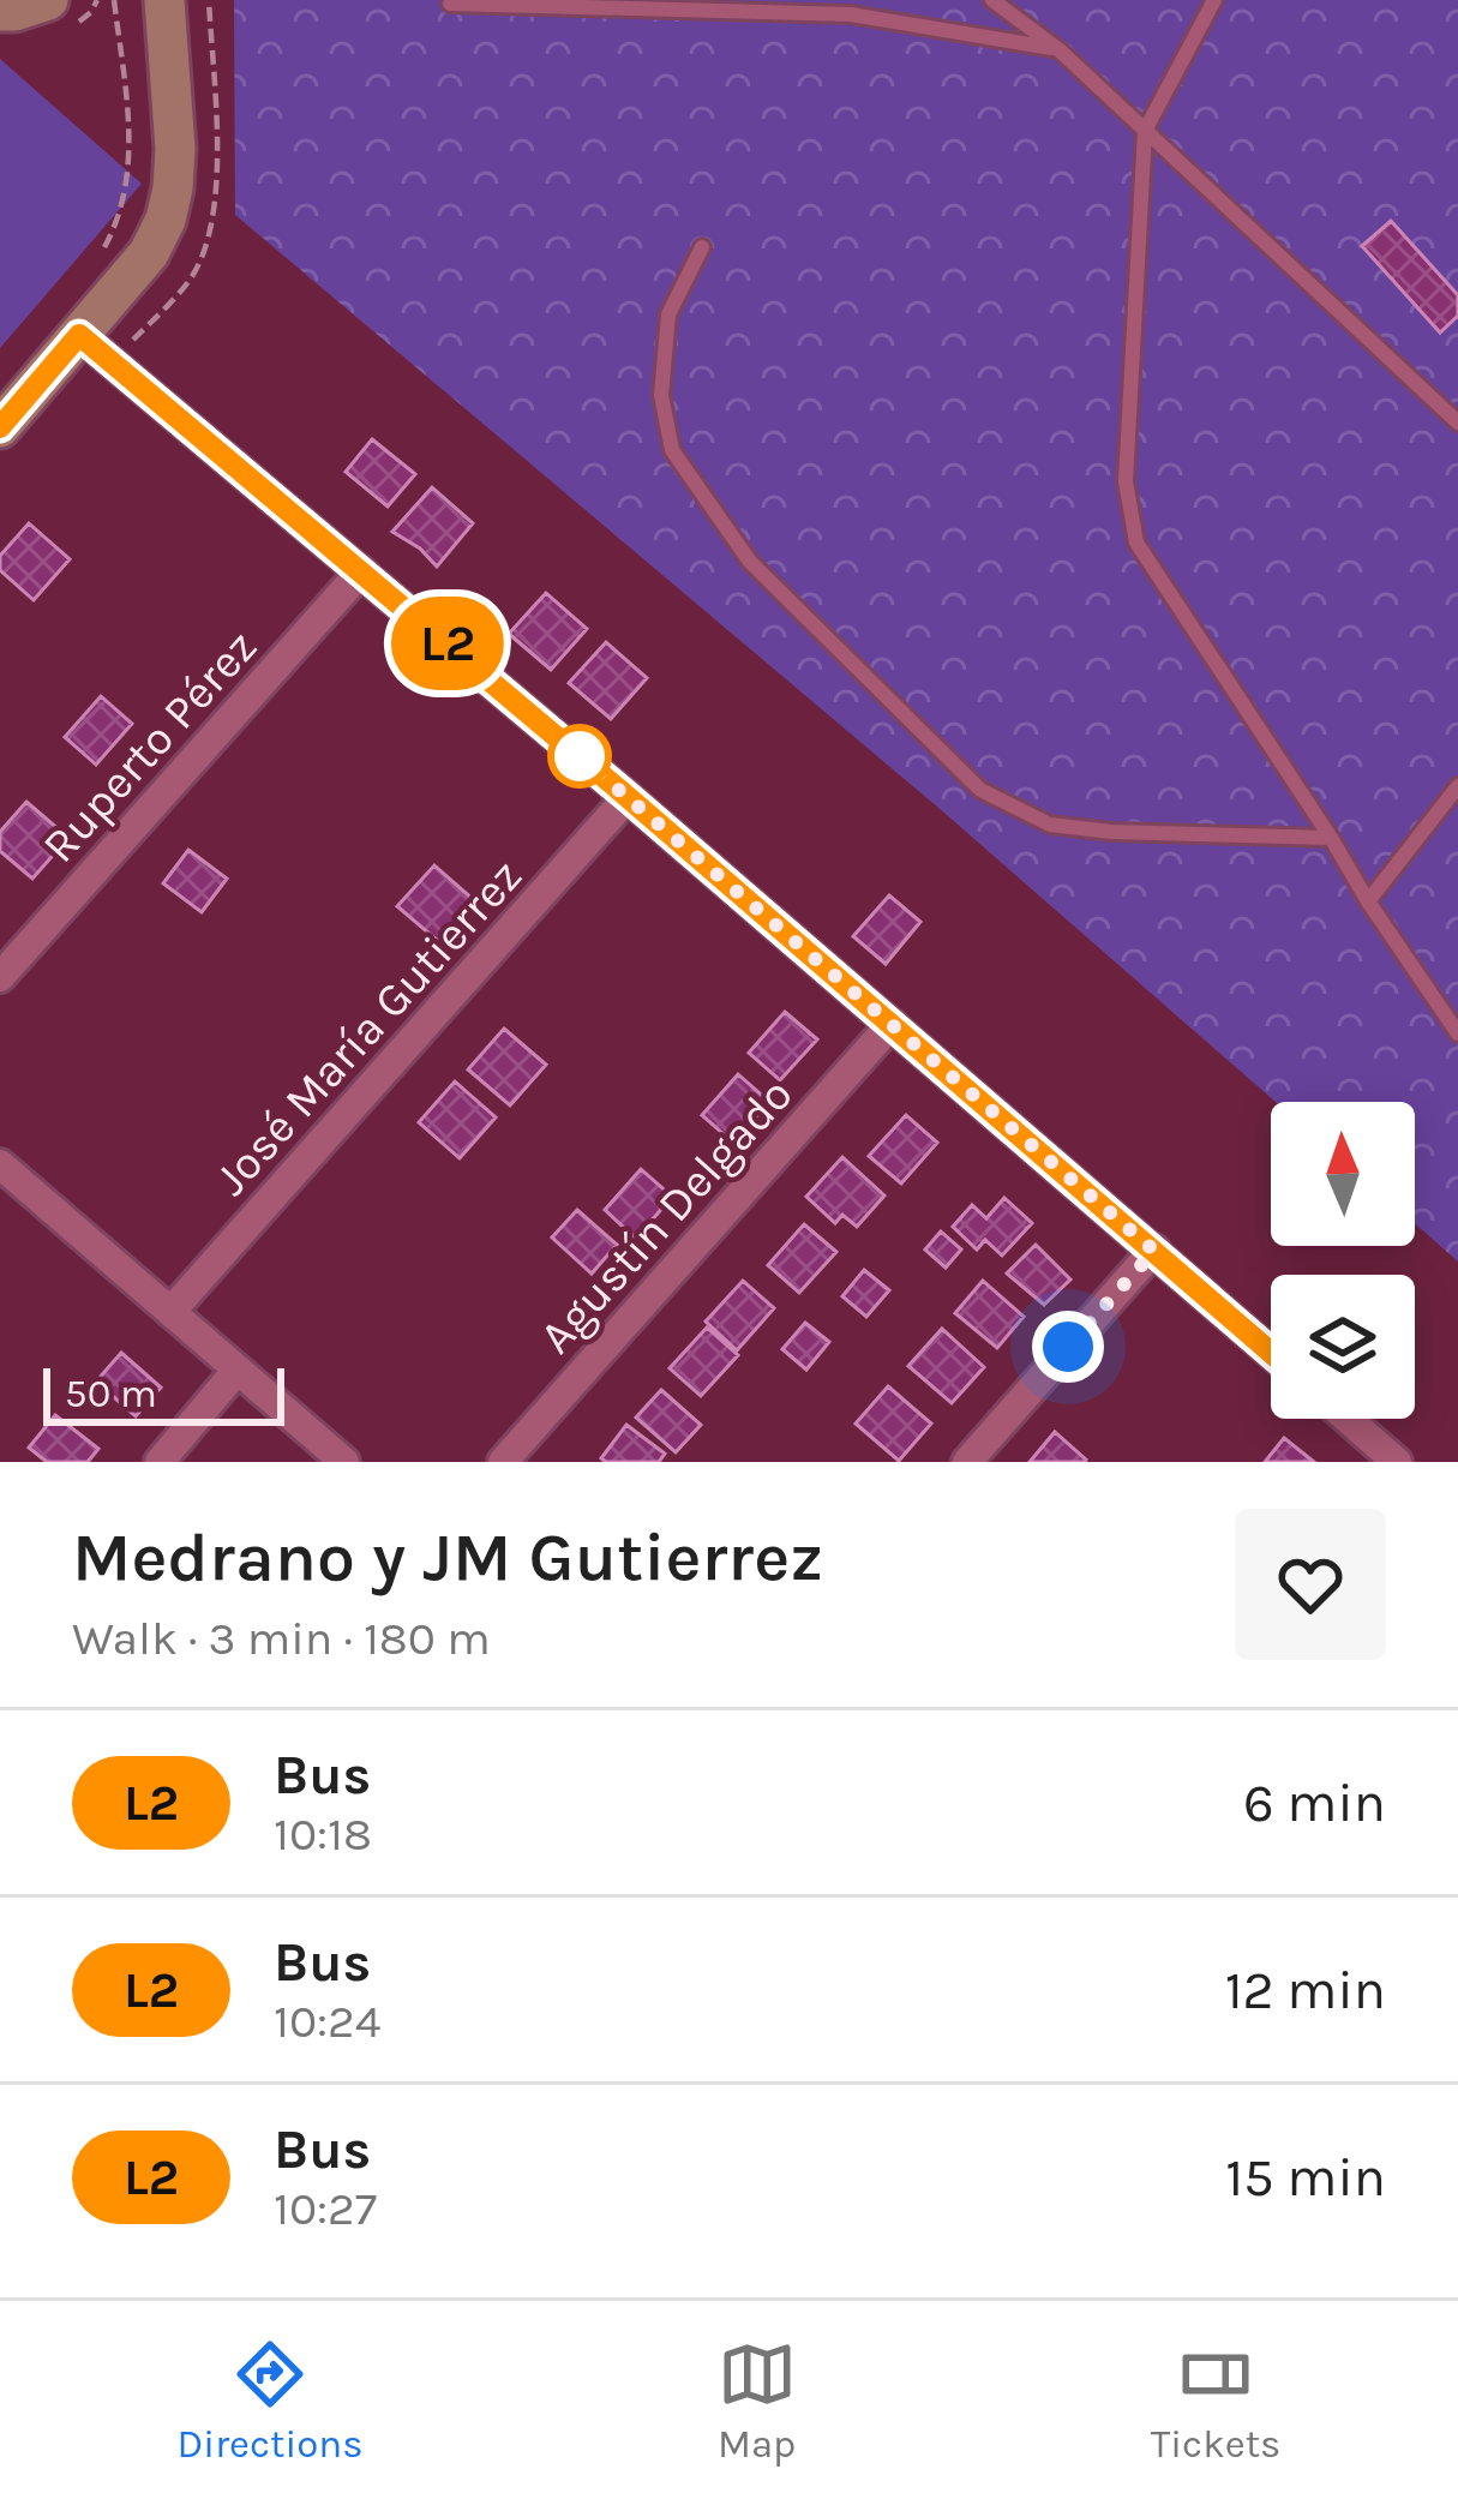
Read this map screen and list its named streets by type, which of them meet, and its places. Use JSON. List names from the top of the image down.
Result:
{
  "streets": {
    "street": ["Ruperto Pérez", "José María Gutierrez", "Agustín Delgado"]
  },
  "lines": ["bus line L2"],
  "scale_bar": "50 m",
  "north": "top",
  "page": {
    "on_map": "L2",
    "scale": "50 m",
    "heading": ["Medrano y JM Gutierrez", "Walk · 3 min · 180 m"],
    "list": [
      {
        "mark": "L2",
        "name": "Bus",
        "note": "10:18",
        "value": "6 min"
      },
      {
        "mark": "L2",
        "name": "Bus",
        "note": "10:24",
        "value": "12 min"
      },
      {
        "mark": "L2",
        "name": "Bus",
        "note": "10:27",
        "value": "15 min"
      }
    ],
    "tabs": ["Directions", "Map", "Tickets"]
  }
}
